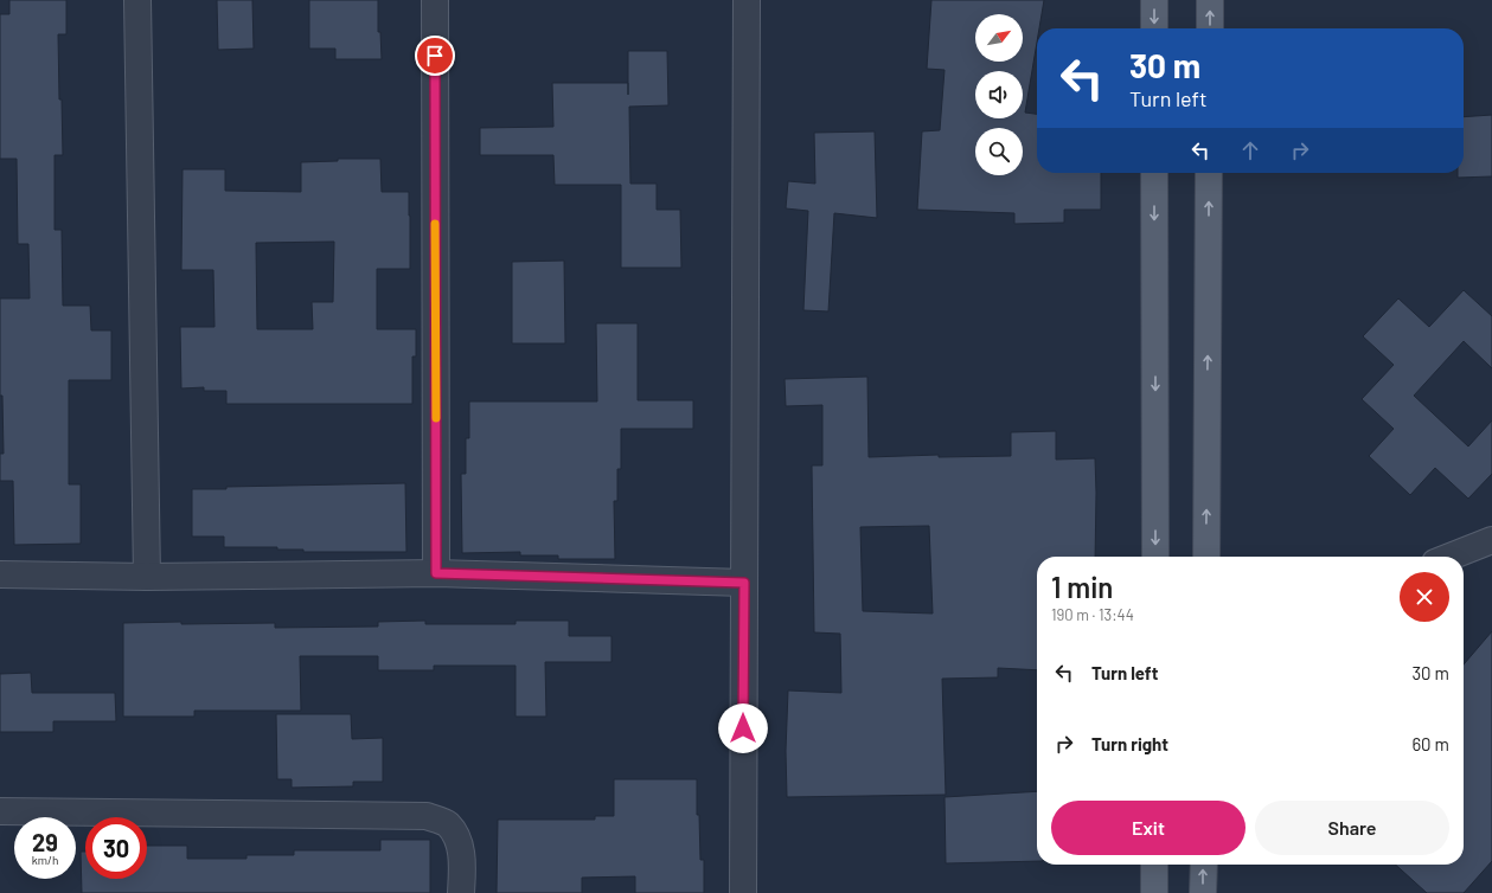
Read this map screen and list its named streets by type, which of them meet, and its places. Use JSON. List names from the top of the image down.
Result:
{
  "north": "top right",
  "page": {
    "turn": ["30 m", "Turn left"],
    "heading": ["1 min", "190 m · 13:44"],
    "list": [
      {
        "name": "Turn left",
        "value": "30 m"
      },
      {
        "name": "Turn right",
        "value": "60 m"
      }
    ],
    "buttons": ["Exit", "Share"],
    "speed": "29 km/h",
    "limit": "30"
  }
}
